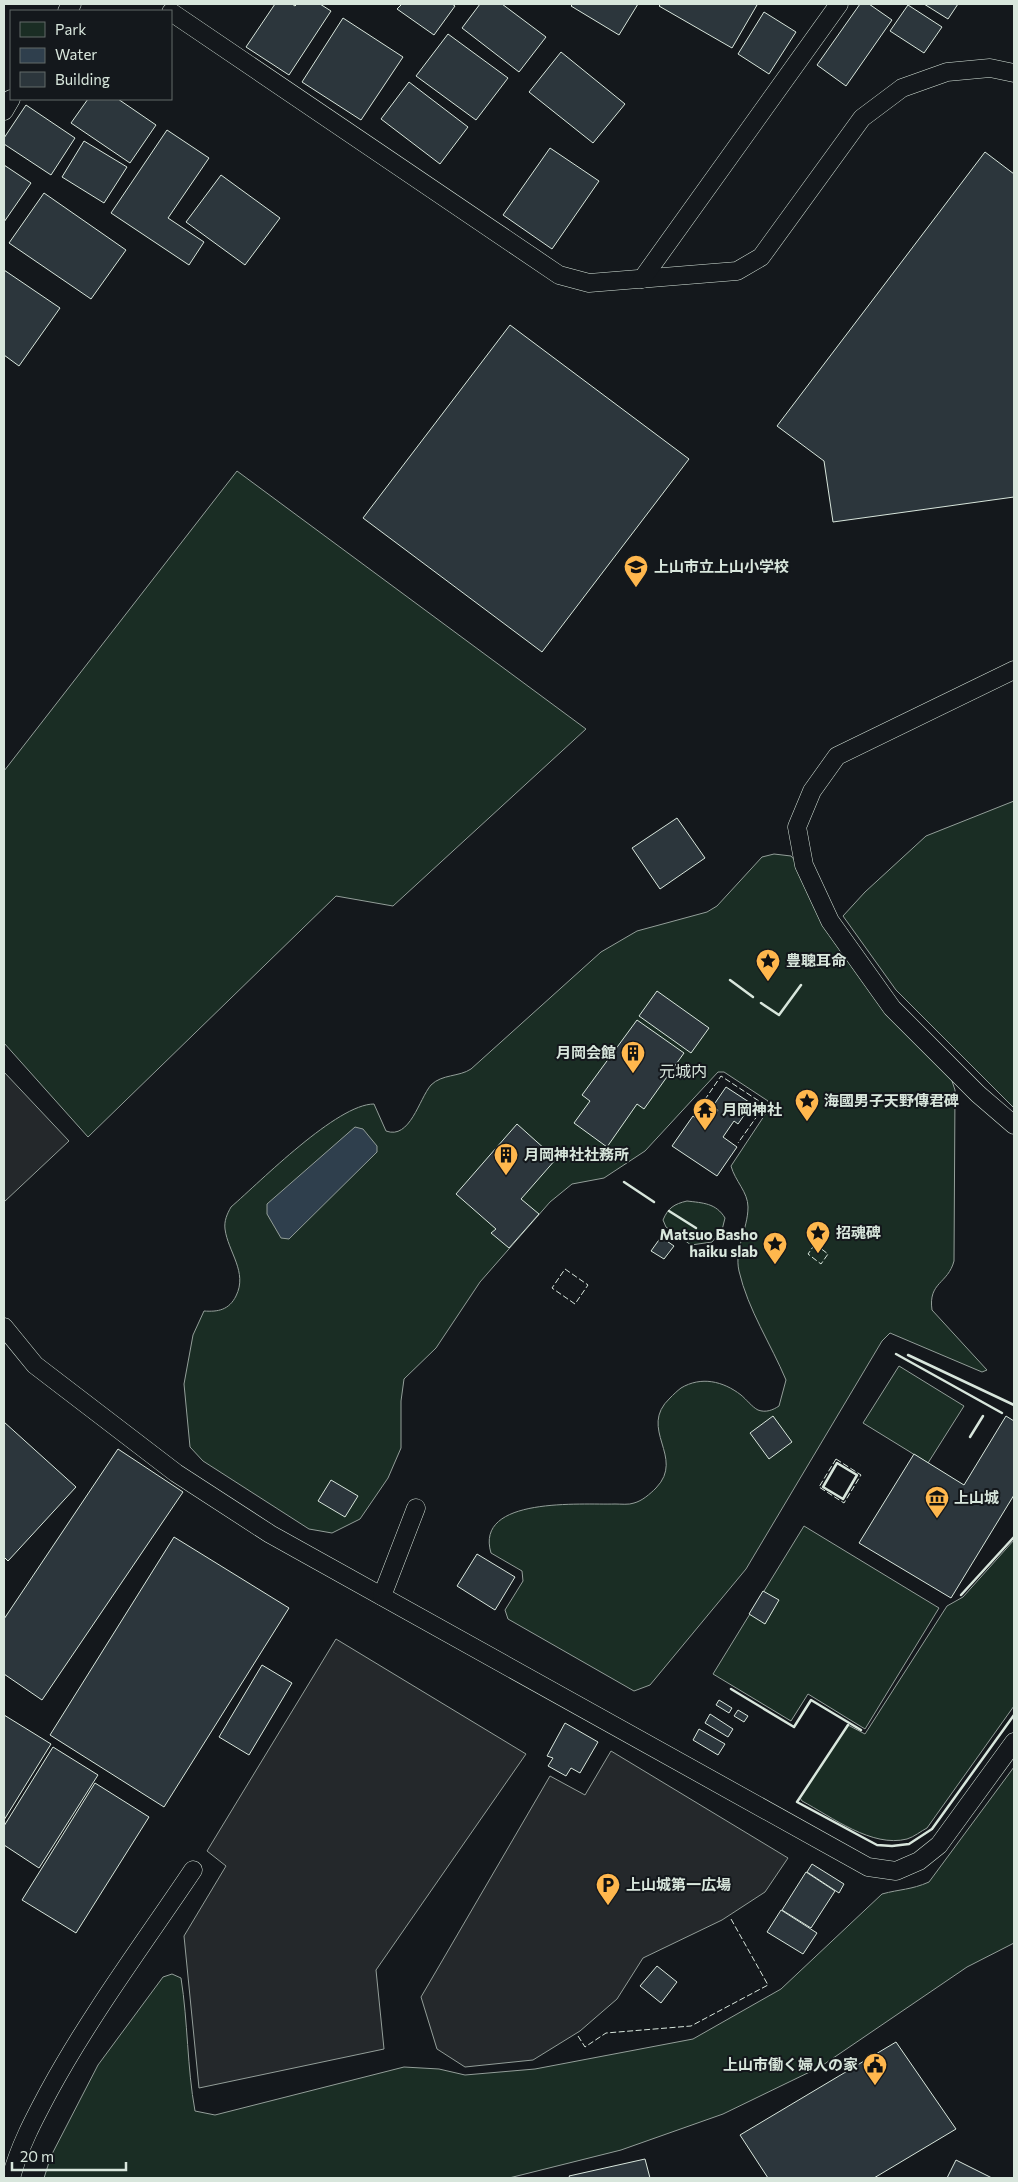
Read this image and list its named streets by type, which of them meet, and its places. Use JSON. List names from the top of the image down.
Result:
{
  "districts": ["元城内"],
  "places": {
    "school or university": ["上山市立上山小学校"],
    "place": [
      "豊聰耳命",
      "海國男子天野傳君碑",
      "招魂碑",
      "Matsuo Basho haiku slab"
    ],
    "building": ["月岡会館", "月岡神社社務所"],
    "temple": ["月岡神社"],
    "museum": ["上山城"],
    "parking": ["上山城第一広場"],
    "public building": ["上山市働く婦人の家"]
  },
  "legend": ["Park", "Water", "Building"],
  "scale_bar": "20 m"
}
